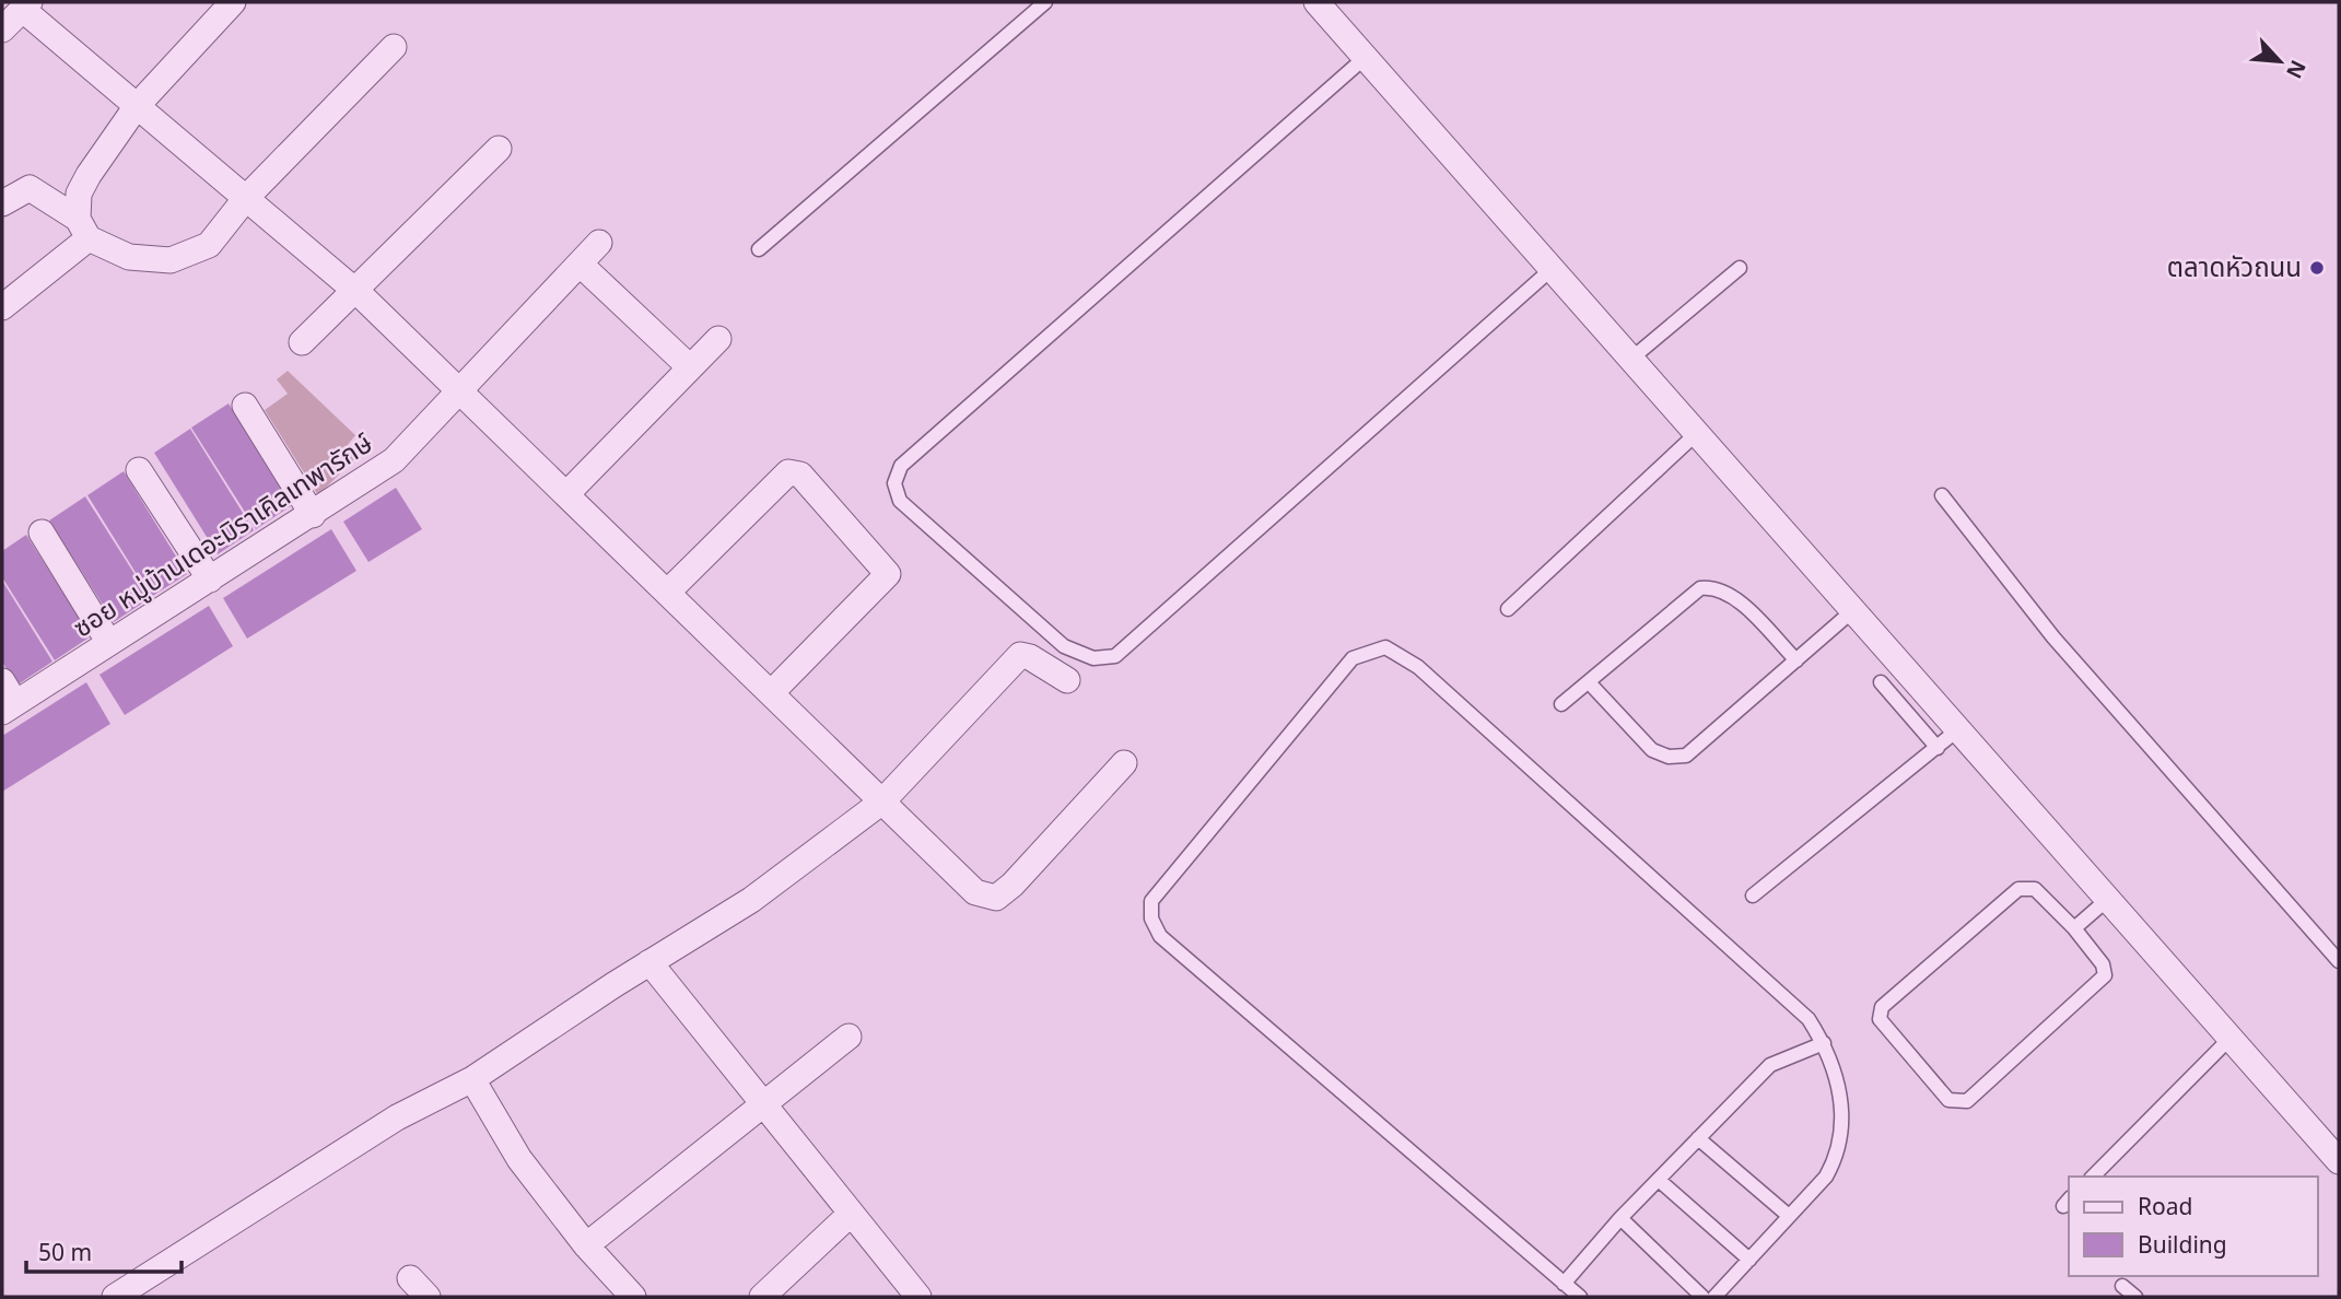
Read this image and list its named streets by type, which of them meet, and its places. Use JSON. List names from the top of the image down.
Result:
{
  "streets": {
    "street": ["ซอย หมู่บ้านเดอะมิราเคิลเทพารักษ์"]
  },
  "places": ["ตลาดหัวถนน"],
  "legend": ["Road", "Building"],
  "scale_bar": "50 m",
  "north": "bottom right"
}
